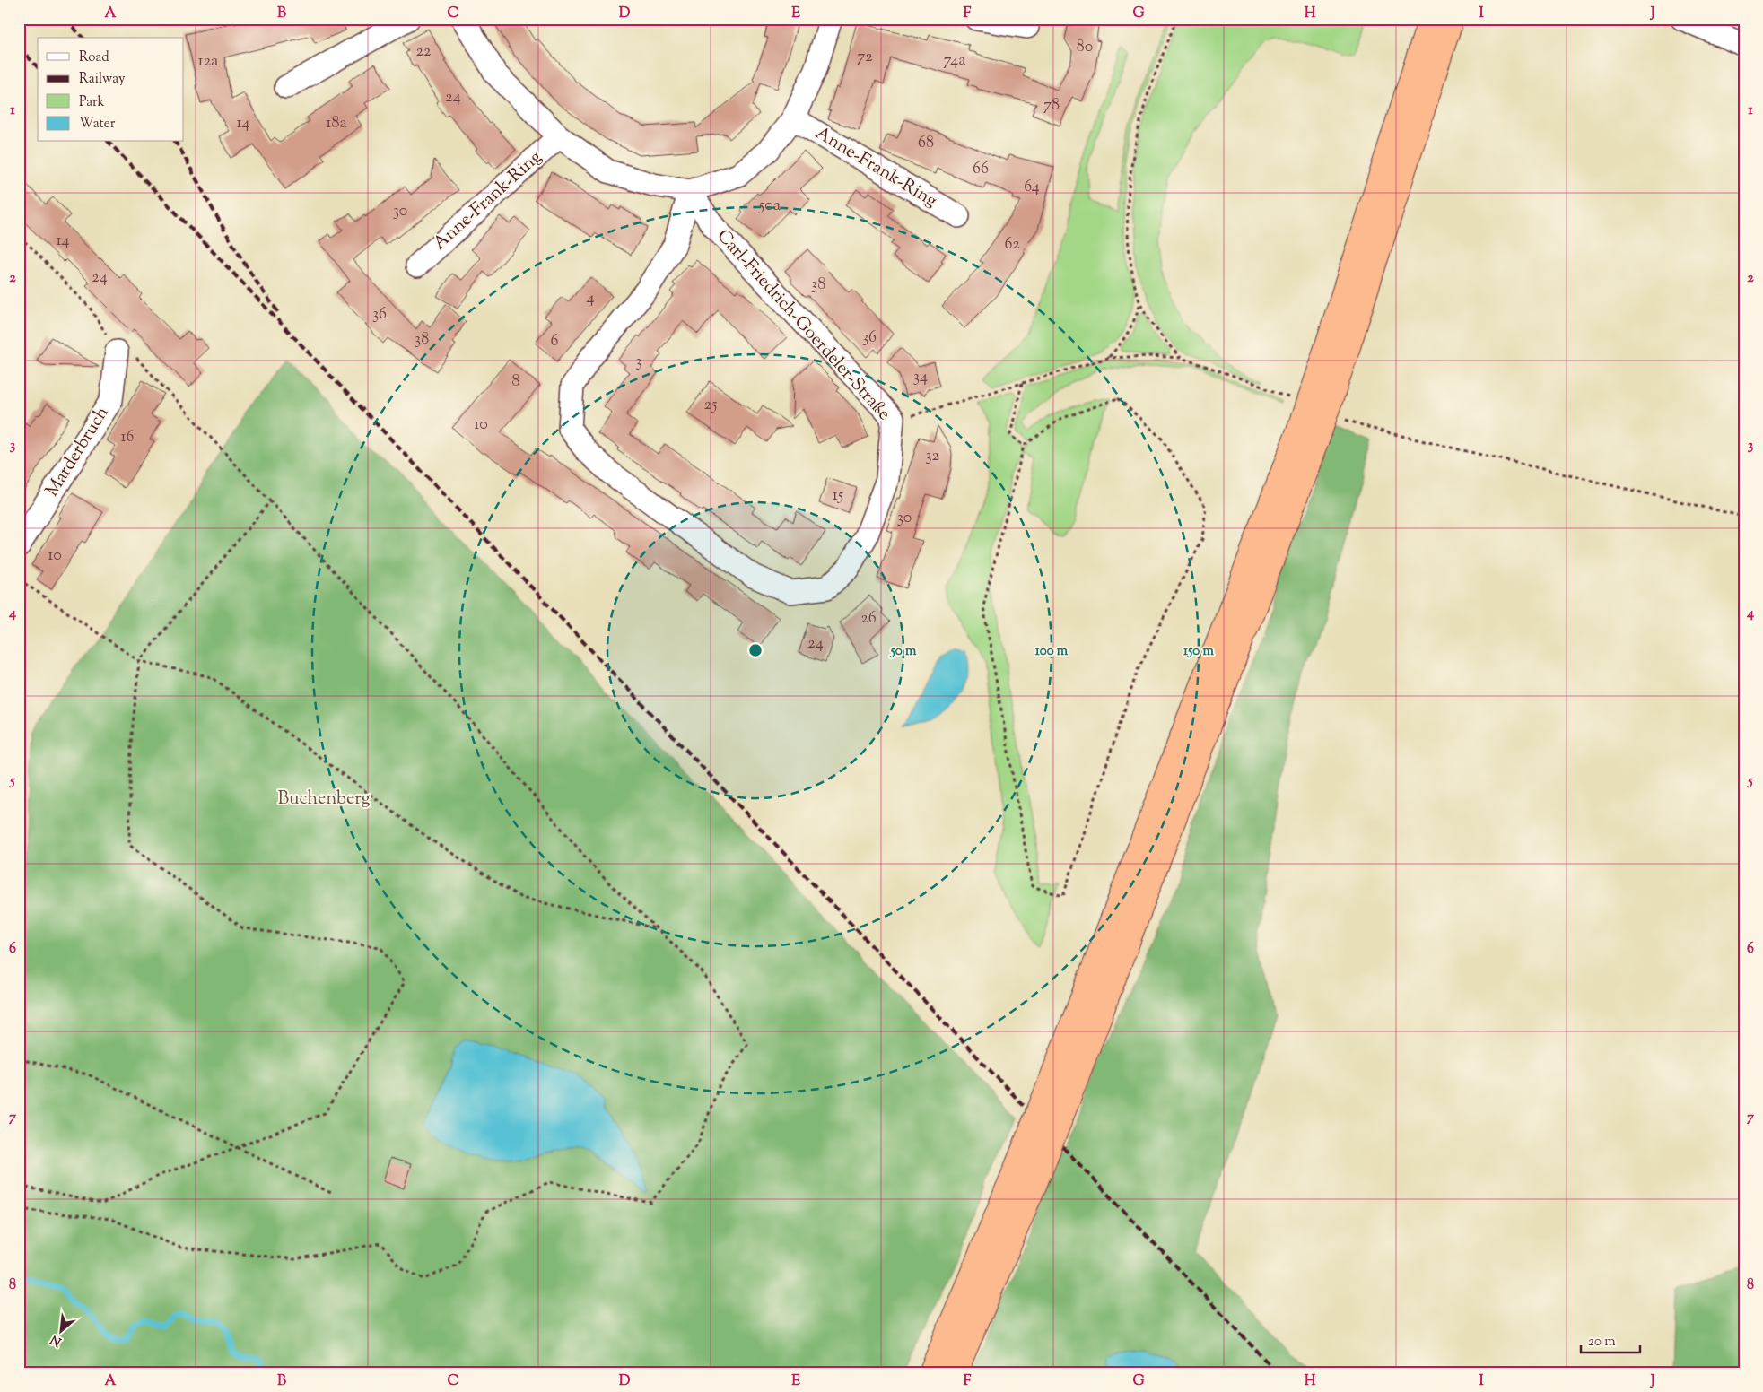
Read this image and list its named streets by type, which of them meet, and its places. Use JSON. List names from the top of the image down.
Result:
{
  "streets": {
    "street": ["Anne-Frank-Ring", "Carl-Friedrich-Goerdeler-Straße", "Marderbruch"]
  },
  "crossings": [
    ["Anne-Frank-Ring", "Carl-Friedrich-Goerdeler-Straße"]
  ],
  "parks": ["Buchenberg"],
  "house_numbers": [
    "80",
    "22",
    "72",
    "74a",
    "12a",
    "24",
    "78",
    "14",
    "18a",
    "68",
    "66",
    "64",
    "50a",
    "30",
    "14",
    "62",
    "24",
    "38",
    "4",
    "36",
    "36",
    "38",
    "6",
    "3",
    "34",
    "8",
    "25",
    "10",
    "16",
    "32",
    "15",
    "30",
    "10",
    "26",
    "24"
  ],
  "legend": [
    "Road",
    "Railway",
    "Park",
    "Water"
  ],
  "scale_bar": "20 m",
  "north": "bottom left",
  "grid": {
    "columns": [
      "A",
      "B",
      "C",
      "D",
      "E",
      "F",
      "G",
      "H",
      "I",
      "J"
    ],
    "rows": [
      "1",
      "2",
      "3",
      "4",
      "5",
      "6",
      "7",
      "8"
    ]
  },
  "rings": ["50 m", "100 m", "150 m"]
}
